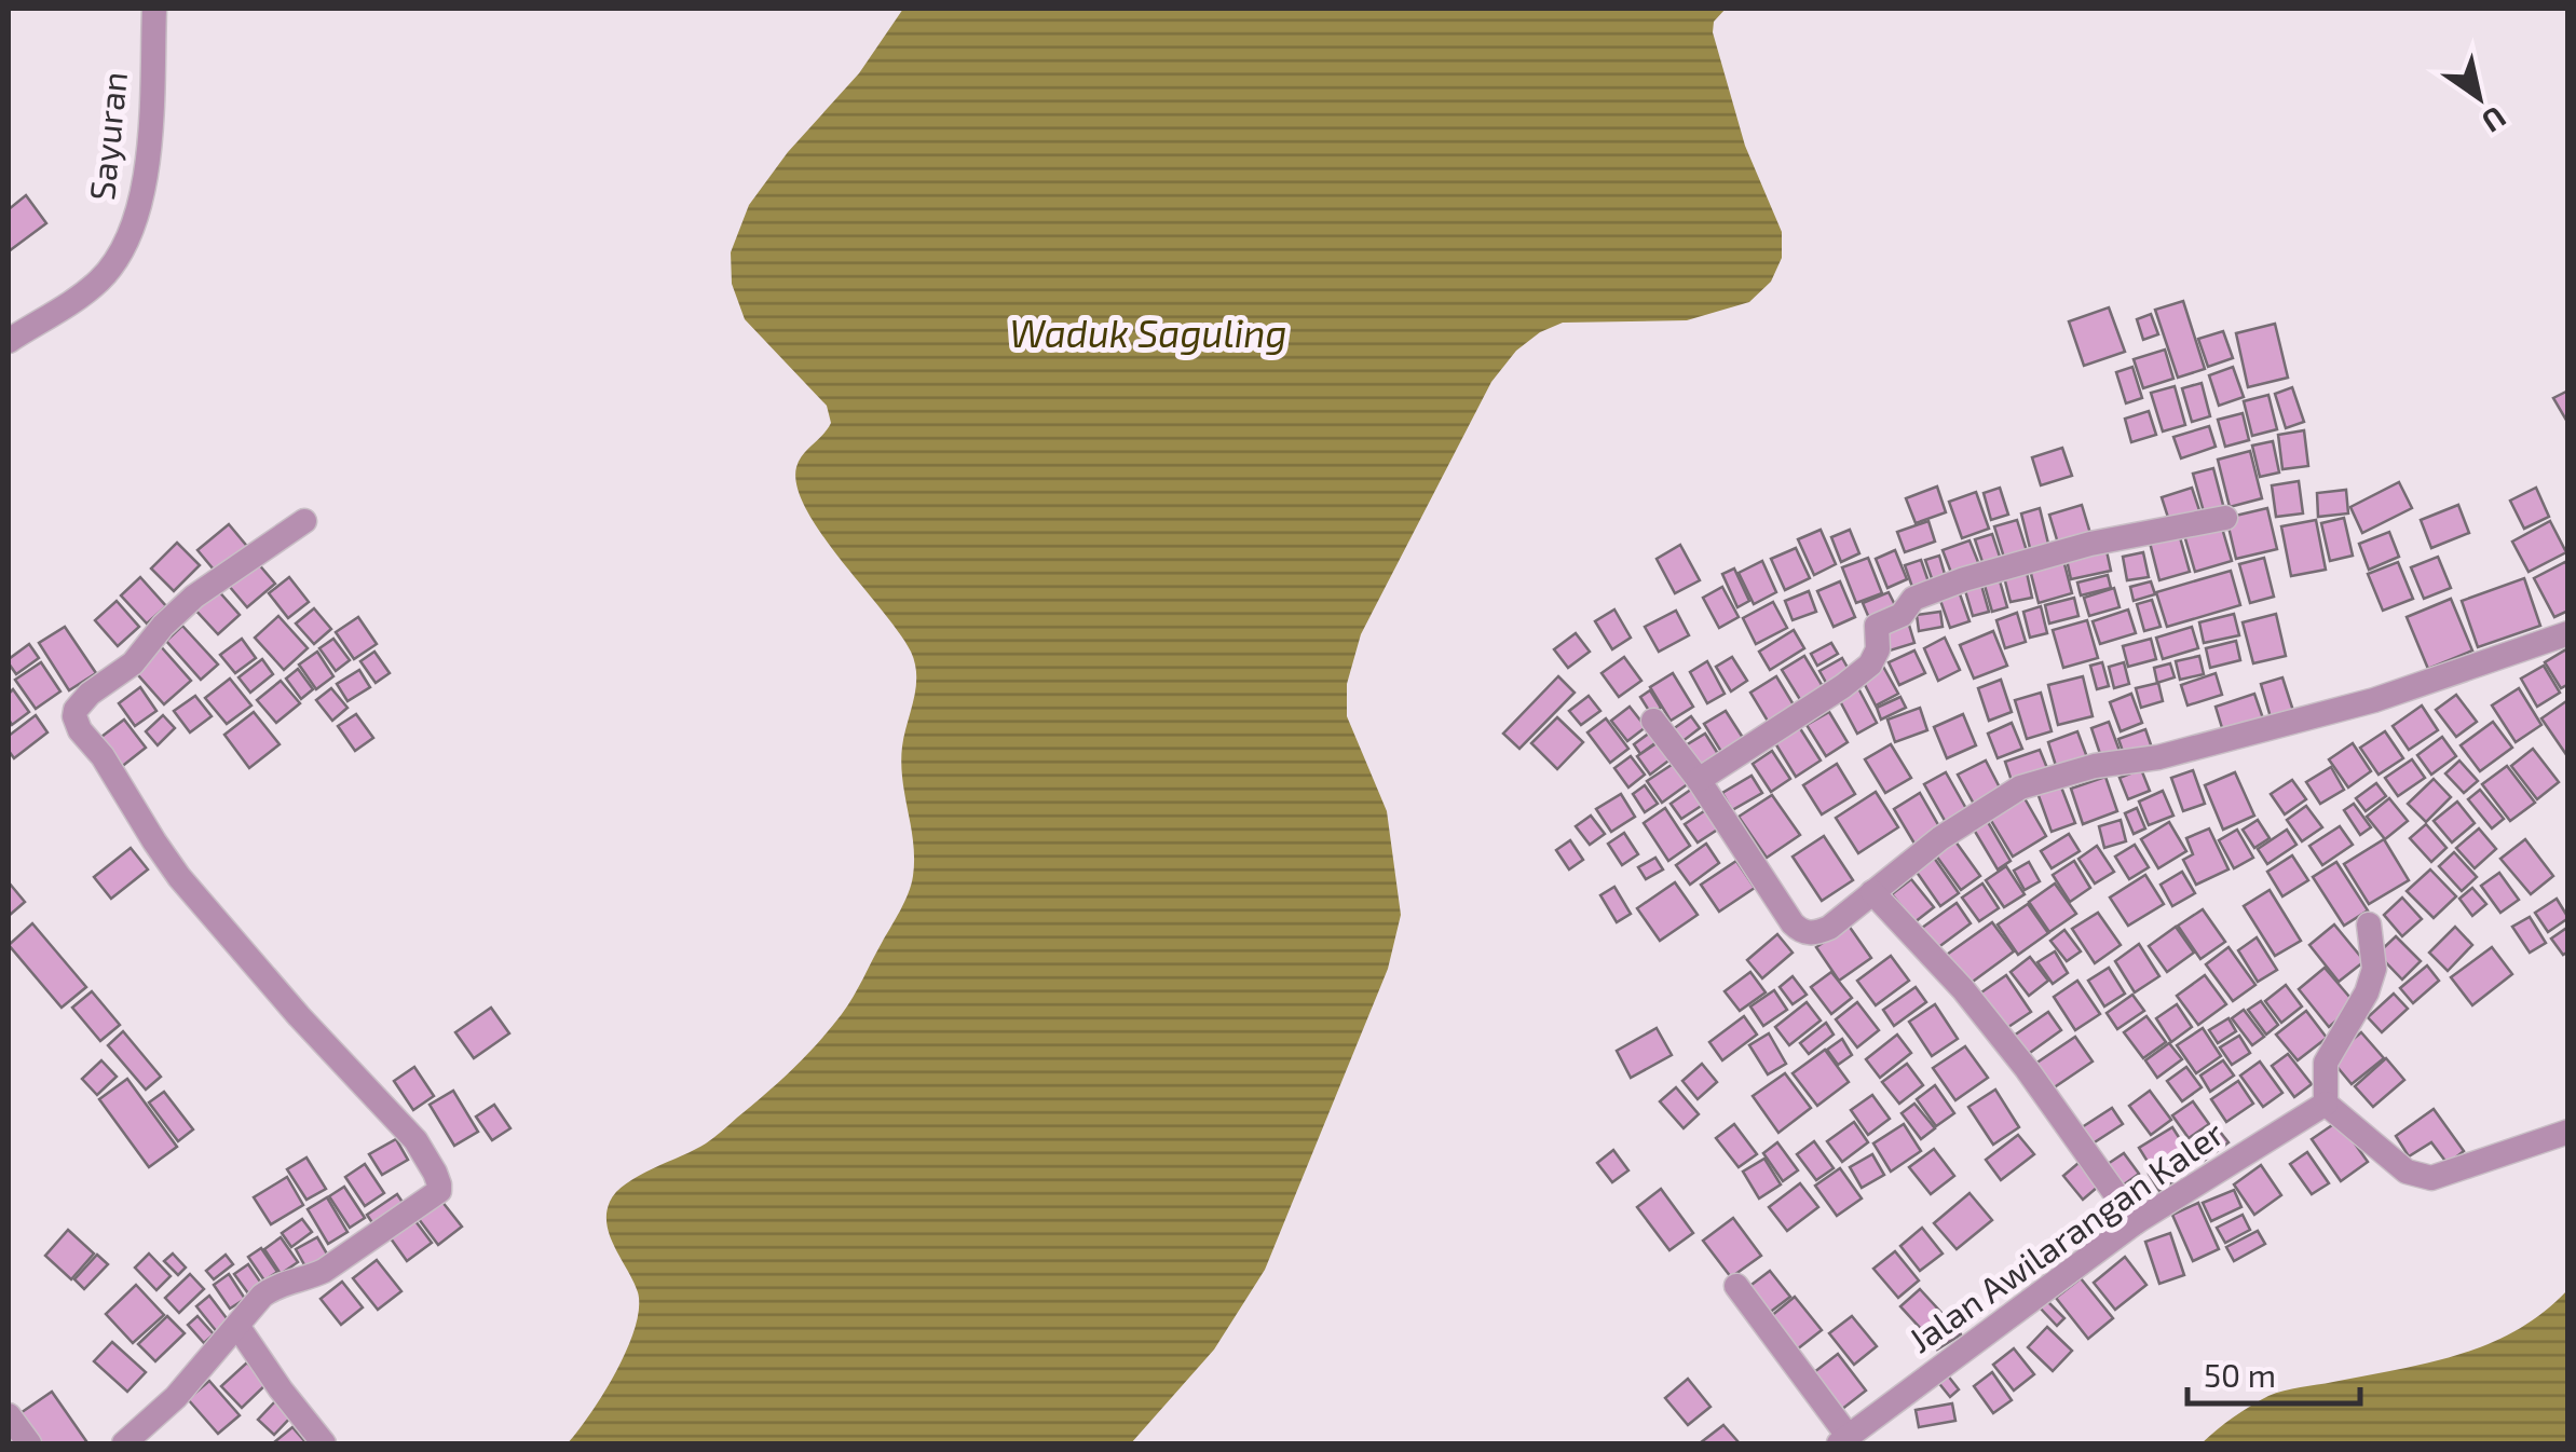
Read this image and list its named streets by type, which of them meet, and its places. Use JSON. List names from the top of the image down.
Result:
{
  "streets": {
    "street": ["Sayuran", "Jalan Awilarangan Kaler"]
  },
  "water": ["Waduk Saguling"],
  "scale_bar": "50 m",
  "north": "bottom right"
}
